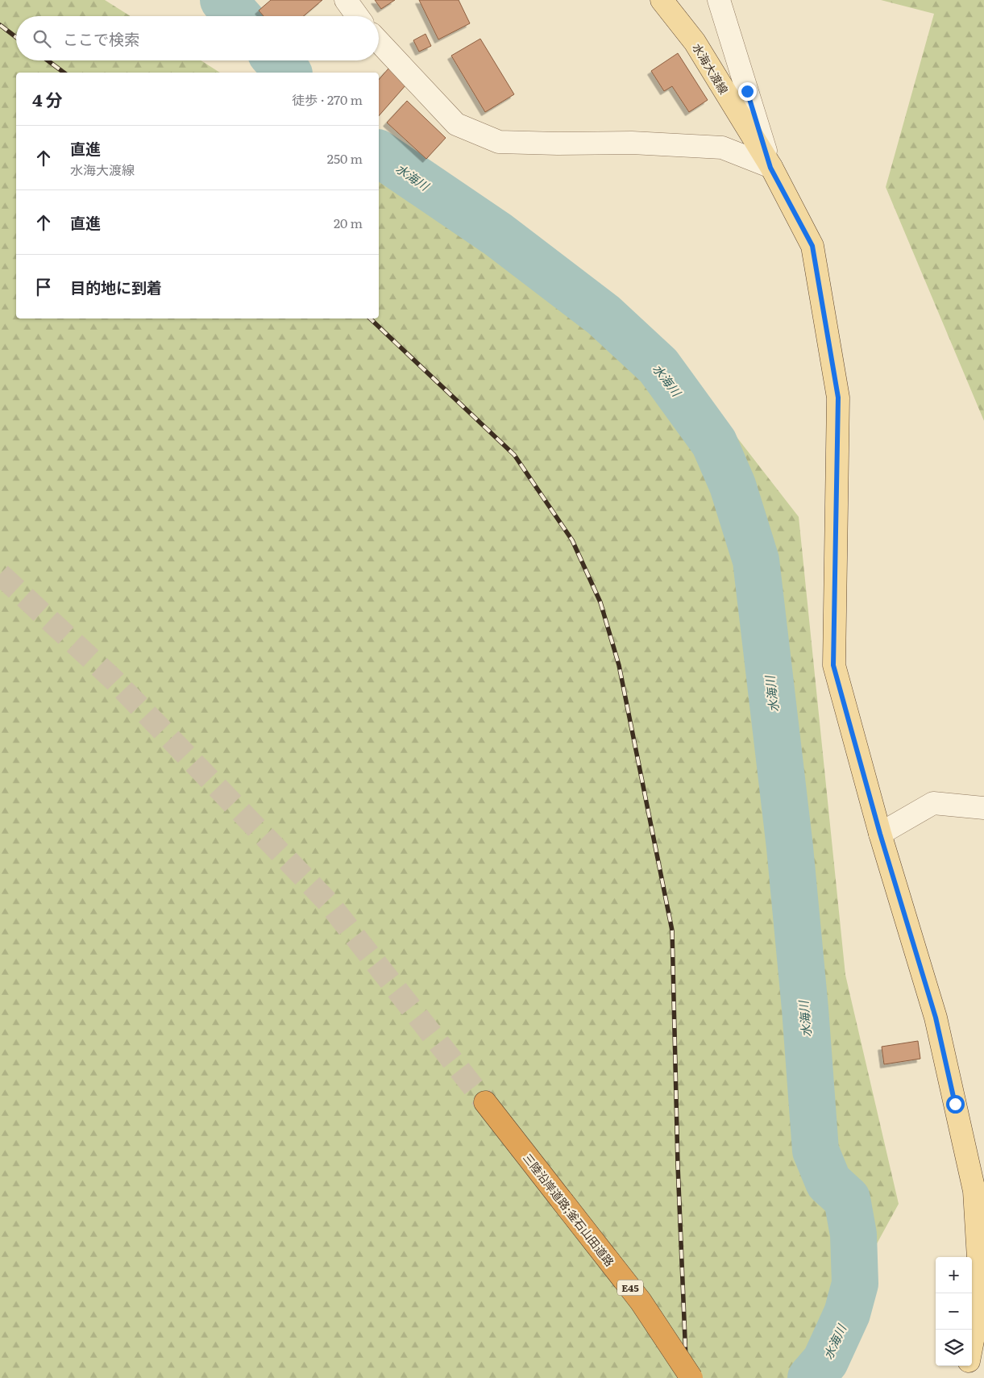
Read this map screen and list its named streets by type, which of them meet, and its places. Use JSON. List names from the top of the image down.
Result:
{
  "streets": {
    "highway": ["三陸沿岸道路;釜石山田道路", "E45"],
    "main road": ["水海大渡線"]
  },
  "water": ["水海川"],
  "page": {
    "search": "ここで検索",
    "heading": ["4 分", "徒歩 · 270 m"],
    "list": [
      ["直進", "水海大渡線", "250 m"],
      ["直進", "20 m"],
      "目的地に到着"
    ],
    "map_buttons": ["+", "−"]
  }
}
